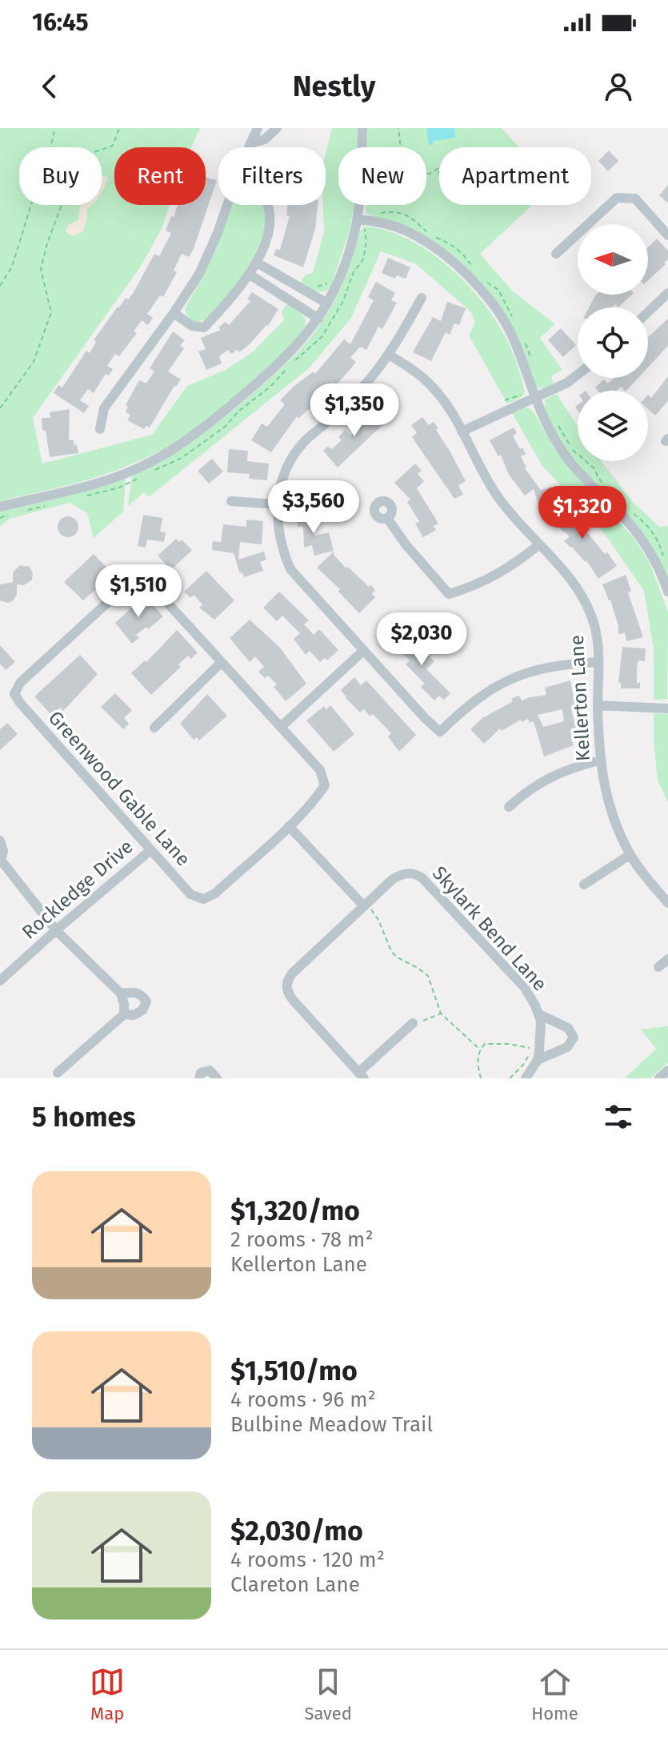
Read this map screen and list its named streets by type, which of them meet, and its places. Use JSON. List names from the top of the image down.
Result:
{
  "streets": {
    "street": [
      "Kellerton Lane",
      "Greenwood Gable Lane",
      "Rockledge Drive",
      "Skylark Bend Lane"
    ]
  },
  "crossings": [
    ["Greenwood Gable Lane", "Rockledge Drive"]
  ],
  "north": "left",
  "page": {
    "status": "16:45",
    "header": "Nestly",
    "chip": [
      "Buy",
      "Rent",
      "Filters",
      "New",
      "Apartment"
    ],
    "price": [
      "$1,350",
      "$3,560",
      "$1,320",
      "$1,510",
      "$2,030"
    ],
    "heading": "5 homes",
    "list": [
      {
        "name": "$1,320/mo",
        "note": "2 rooms · 78 m² · Kellerton Lane"
      },
      {
        "name": "$1,510/mo",
        "note": "4 rooms · 96 m² · Bulbine Meadow Trail"
      },
      {
        "name": "$2,030/mo",
        "note": "4 rooms · 120 m² · Clareton Lane"
      }
    ],
    "tabs": ["Map", "Saved", "Home"]
  }
}
